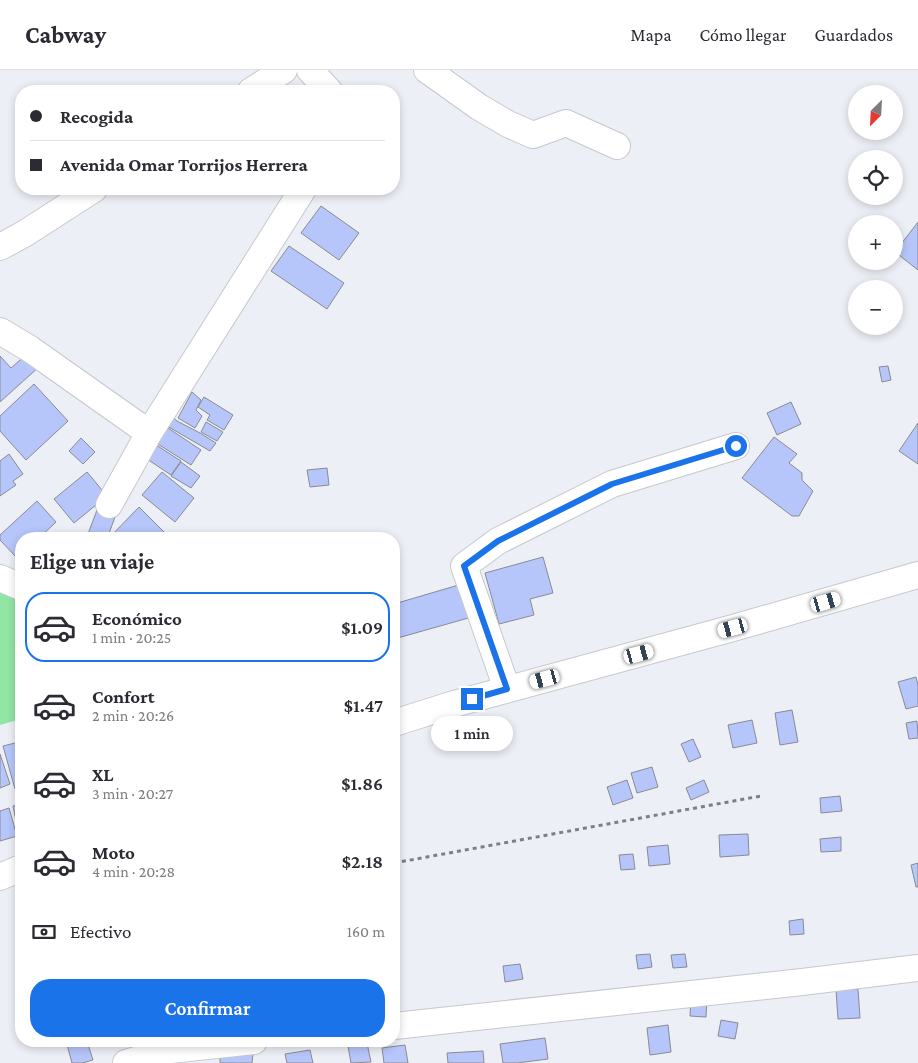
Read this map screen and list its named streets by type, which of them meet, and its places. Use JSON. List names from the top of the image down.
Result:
{
  "north": "bottom left",
  "page": {
    "header": "Cabway",
    "nav": ["Mapa", "Cómo llegar", "Guardados"],
    "map_buttons": ["+", "−"],
    "banner": ["Recogida", "Avenida Omar Torrijos Herrera"],
    "heading": "Elige un viaje",
    "list": [
      {
        "name": "Económico",
        "note": "1 min · 20:25",
        "value": "$1.09"
      },
      {
        "name": "Confort",
        "note": "2 min · 20:26",
        "value": "$1.47"
      },
      {
        "name": "XL",
        "note": "3 min · 20:27",
        "value": "$1.86"
      },
      {
        "name": "Moto",
        "note": "4 min · 20:28",
        "value": "$2.18"
      }
    ],
    "bubble": "1 min",
    "pay": ["Efectivo", "160 m"],
    "buttons": "Confirmar"
  }
}
